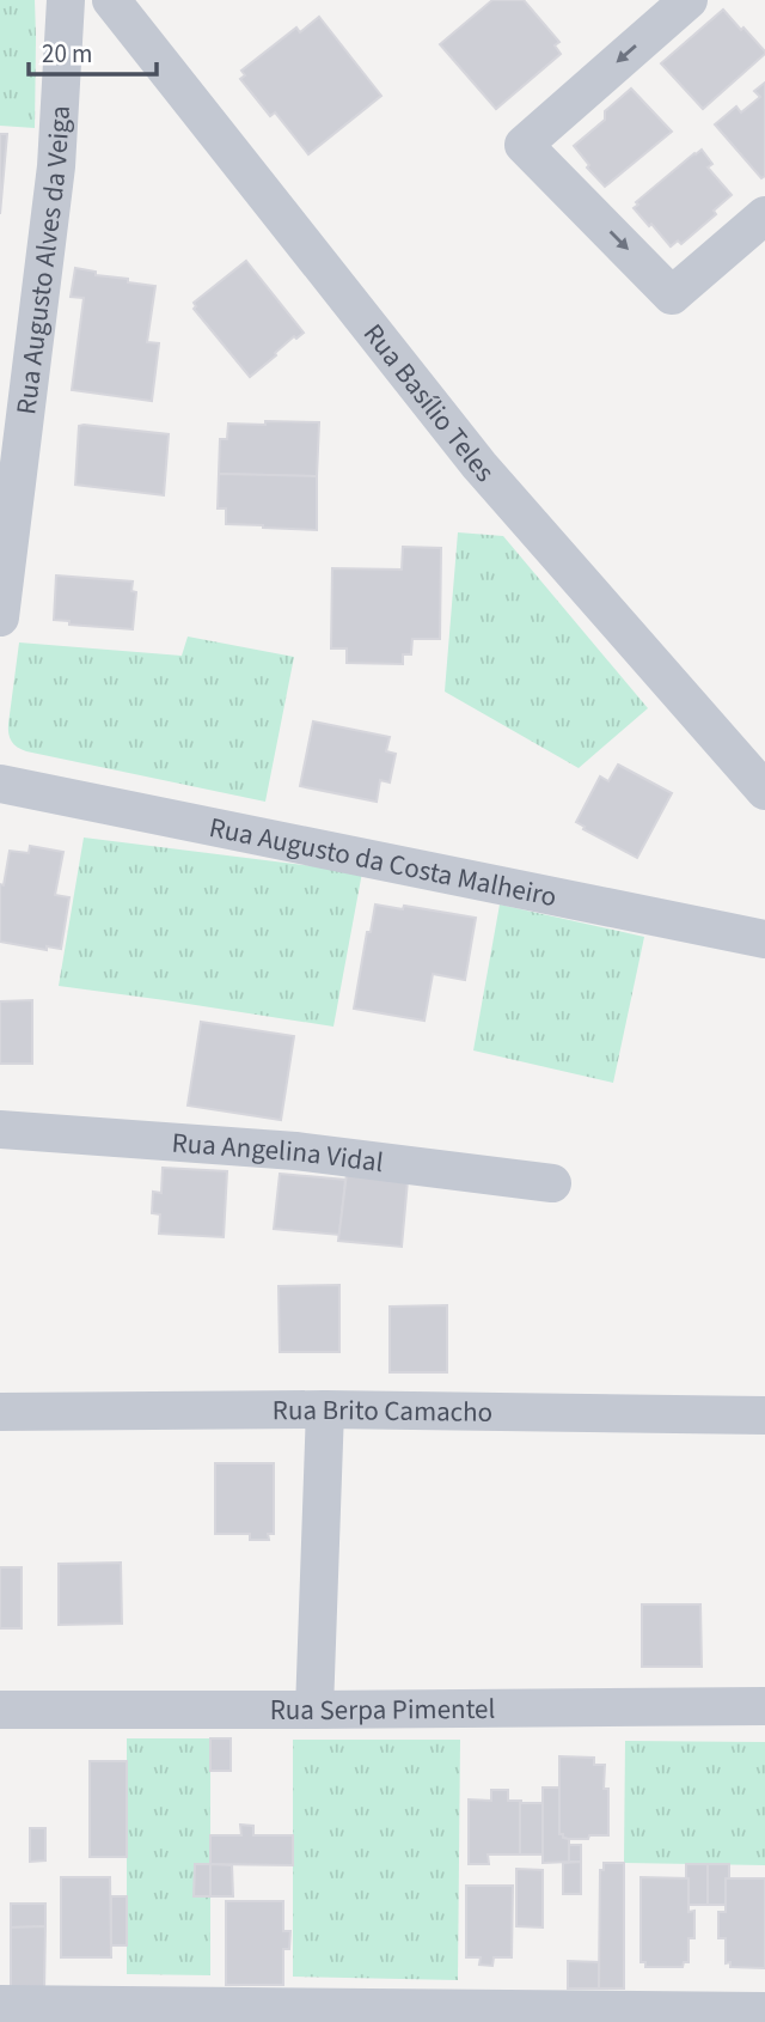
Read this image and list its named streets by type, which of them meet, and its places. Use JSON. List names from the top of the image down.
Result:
{
  "streets": {
    "street": [
      "Rua Augusto Alves da Veiga",
      "Rua Basílio Teles",
      "Rua Augusto da Costa Malheiro",
      "Rua Angelina Vidal",
      "Rua Brito Camacho",
      "Rua Serpa Pimentel"
    ]
  },
  "scale_bar": "20 m"
}
